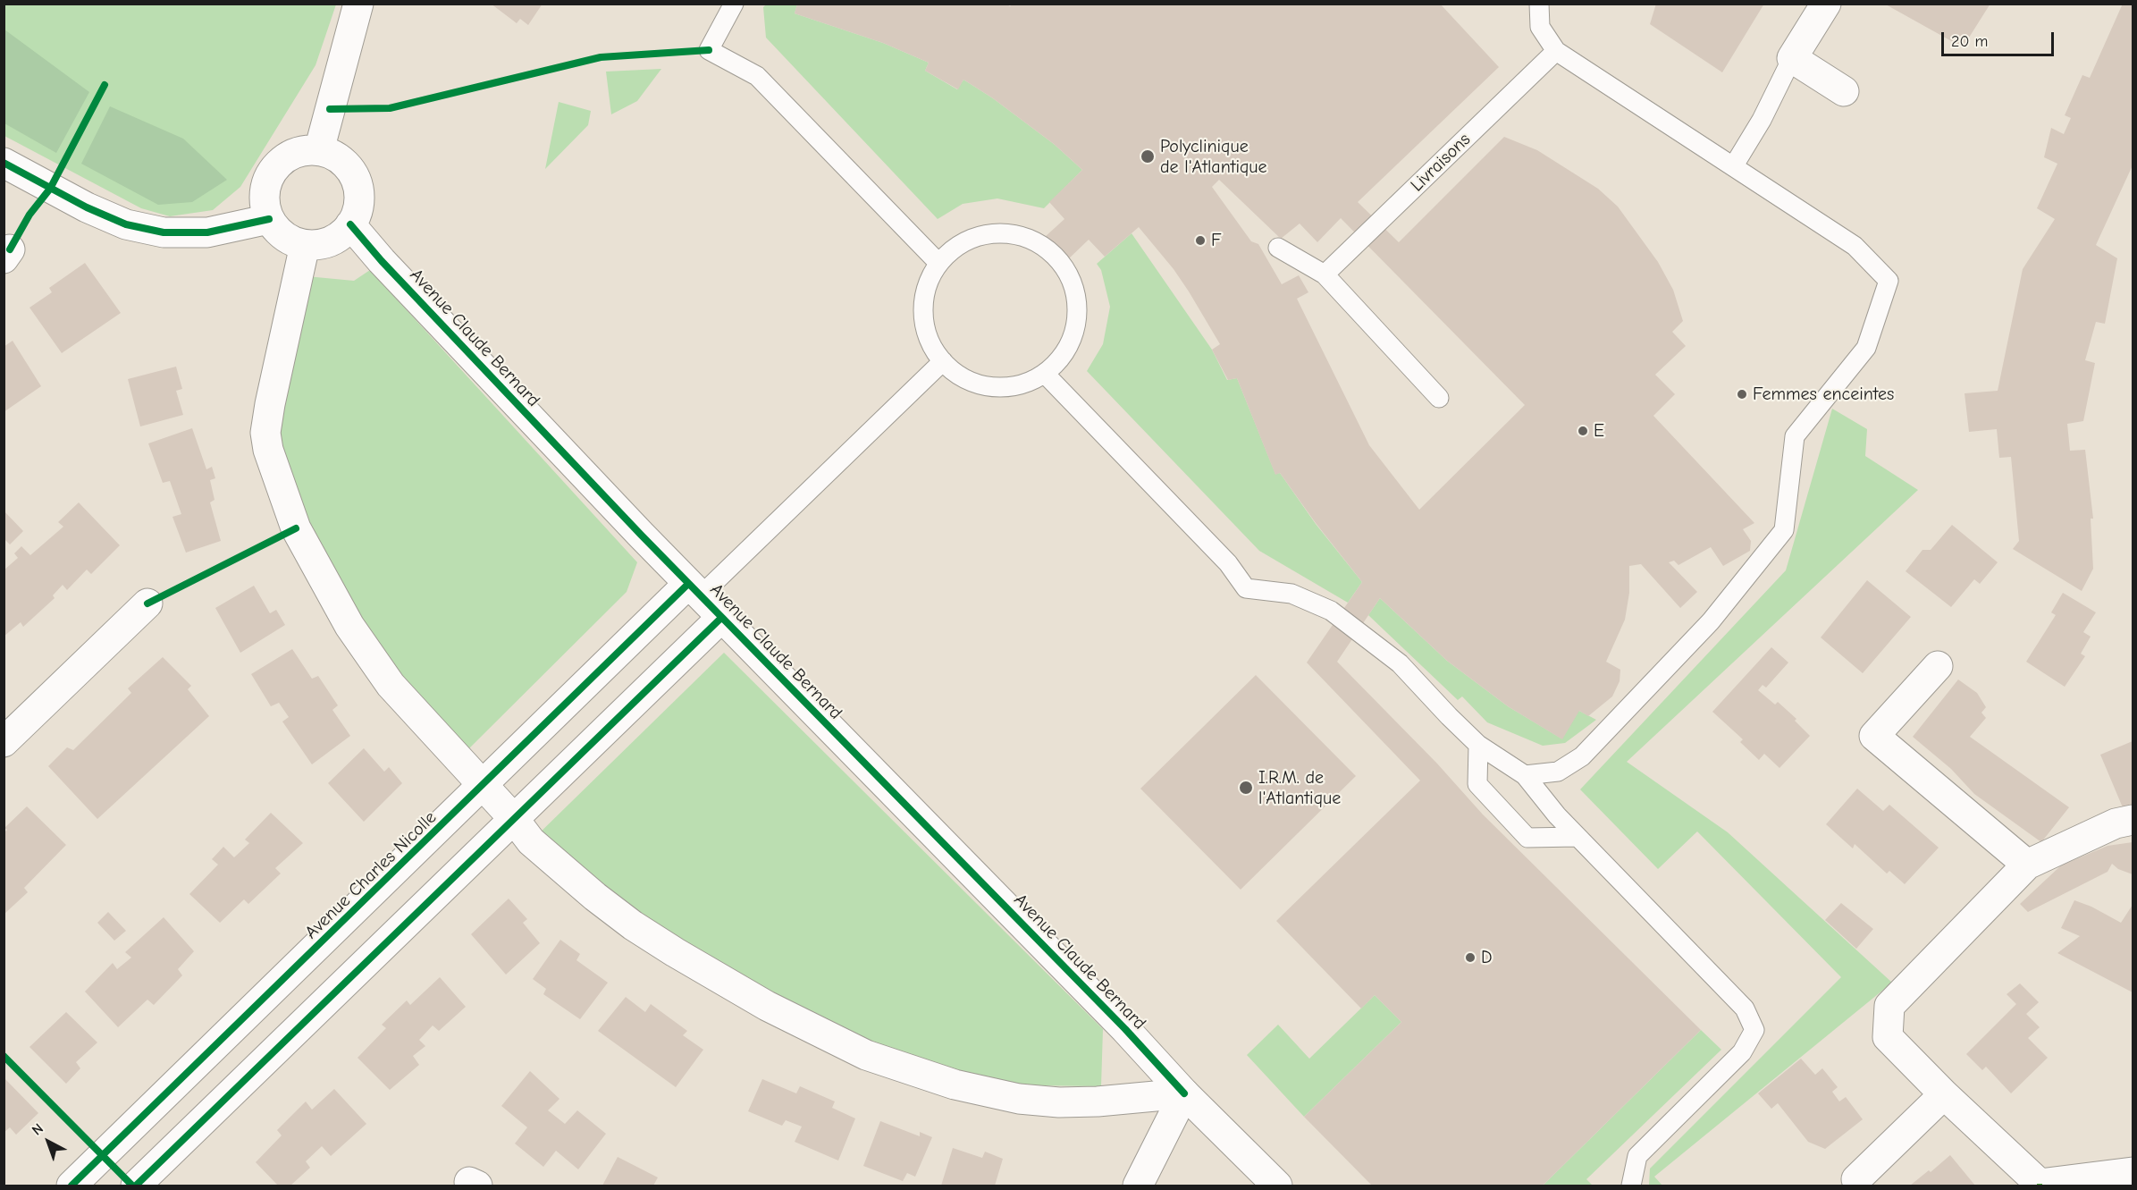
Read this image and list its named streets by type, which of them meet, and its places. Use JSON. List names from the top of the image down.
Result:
{
  "streets": {
    "street": ["Avenue Claude Bernard", "Avenue Charles Nicolle"],
    "lane": ["Livraisons"]
  },
  "crossings": [
    ["Avenue Claude Bernard", "Avenue Charles Nicolle"]
  ],
  "places": [
    "Polyclinique de l'Atlantique",
    "F",
    "Femmes enceintes",
    "E",
    "I.R.M. de l'Atlantique",
    "D"
  ],
  "scale_bar": "20 m",
  "north": "top left"
}
